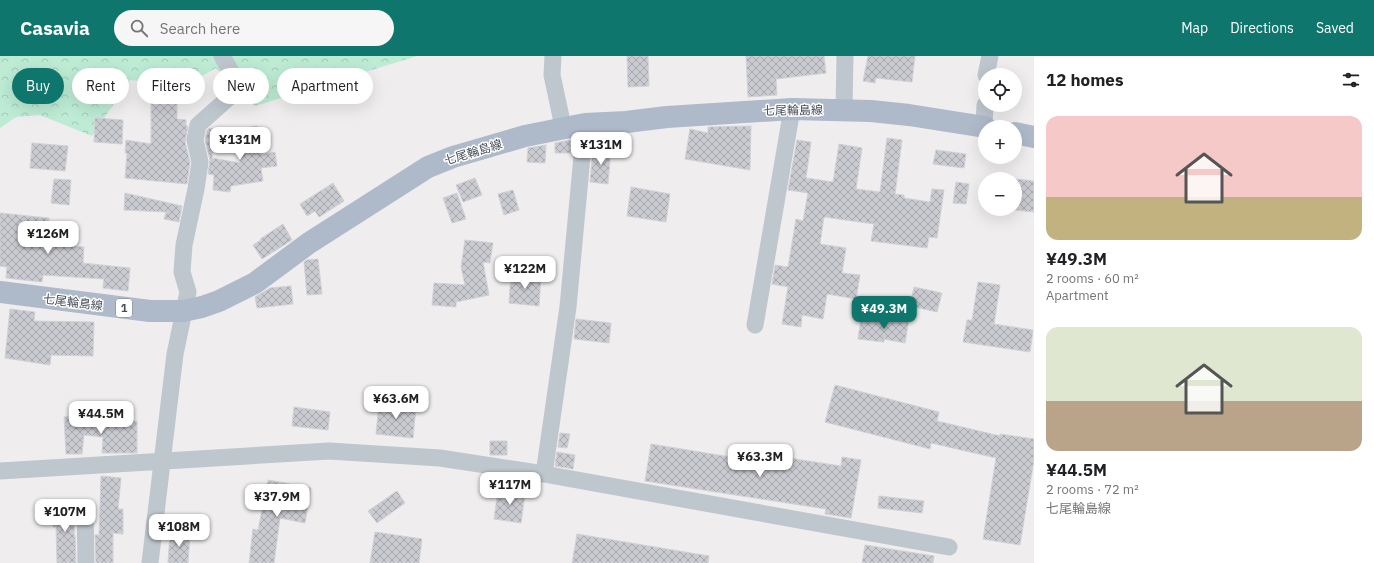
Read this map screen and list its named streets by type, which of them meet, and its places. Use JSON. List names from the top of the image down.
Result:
{
  "streets": {
    "main road": ["七尾輪島線", "1"]
  },
  "page": {
    "header": "Casavia",
    "search": "Search here",
    "nav": ["Map", "Directions", "Saved"],
    "heading": "12 homes",
    "map_buttons": ["+", "−"],
    "chip": [
      "Buy",
      "Rent",
      "Filters",
      "New",
      "Apartment"
    ],
    "list": [
      {
        "name": "¥49.3M",
        "note": "2 rooms · 60 m² · Apartment"
      },
      {
        "name": "¥44.5M",
        "note": "2 rooms · 72 m² · 七尾輪島線"
      }
    ],
    "price": [
      "¥131M",
      "¥131M",
      "¥126M",
      "¥122M",
      "¥49.3M",
      "¥63.6M",
      "¥44.5M",
      "¥63.3M",
      "¥117M",
      "¥37.9M",
      "¥107M",
      "¥108M"
    ]
  }
}
